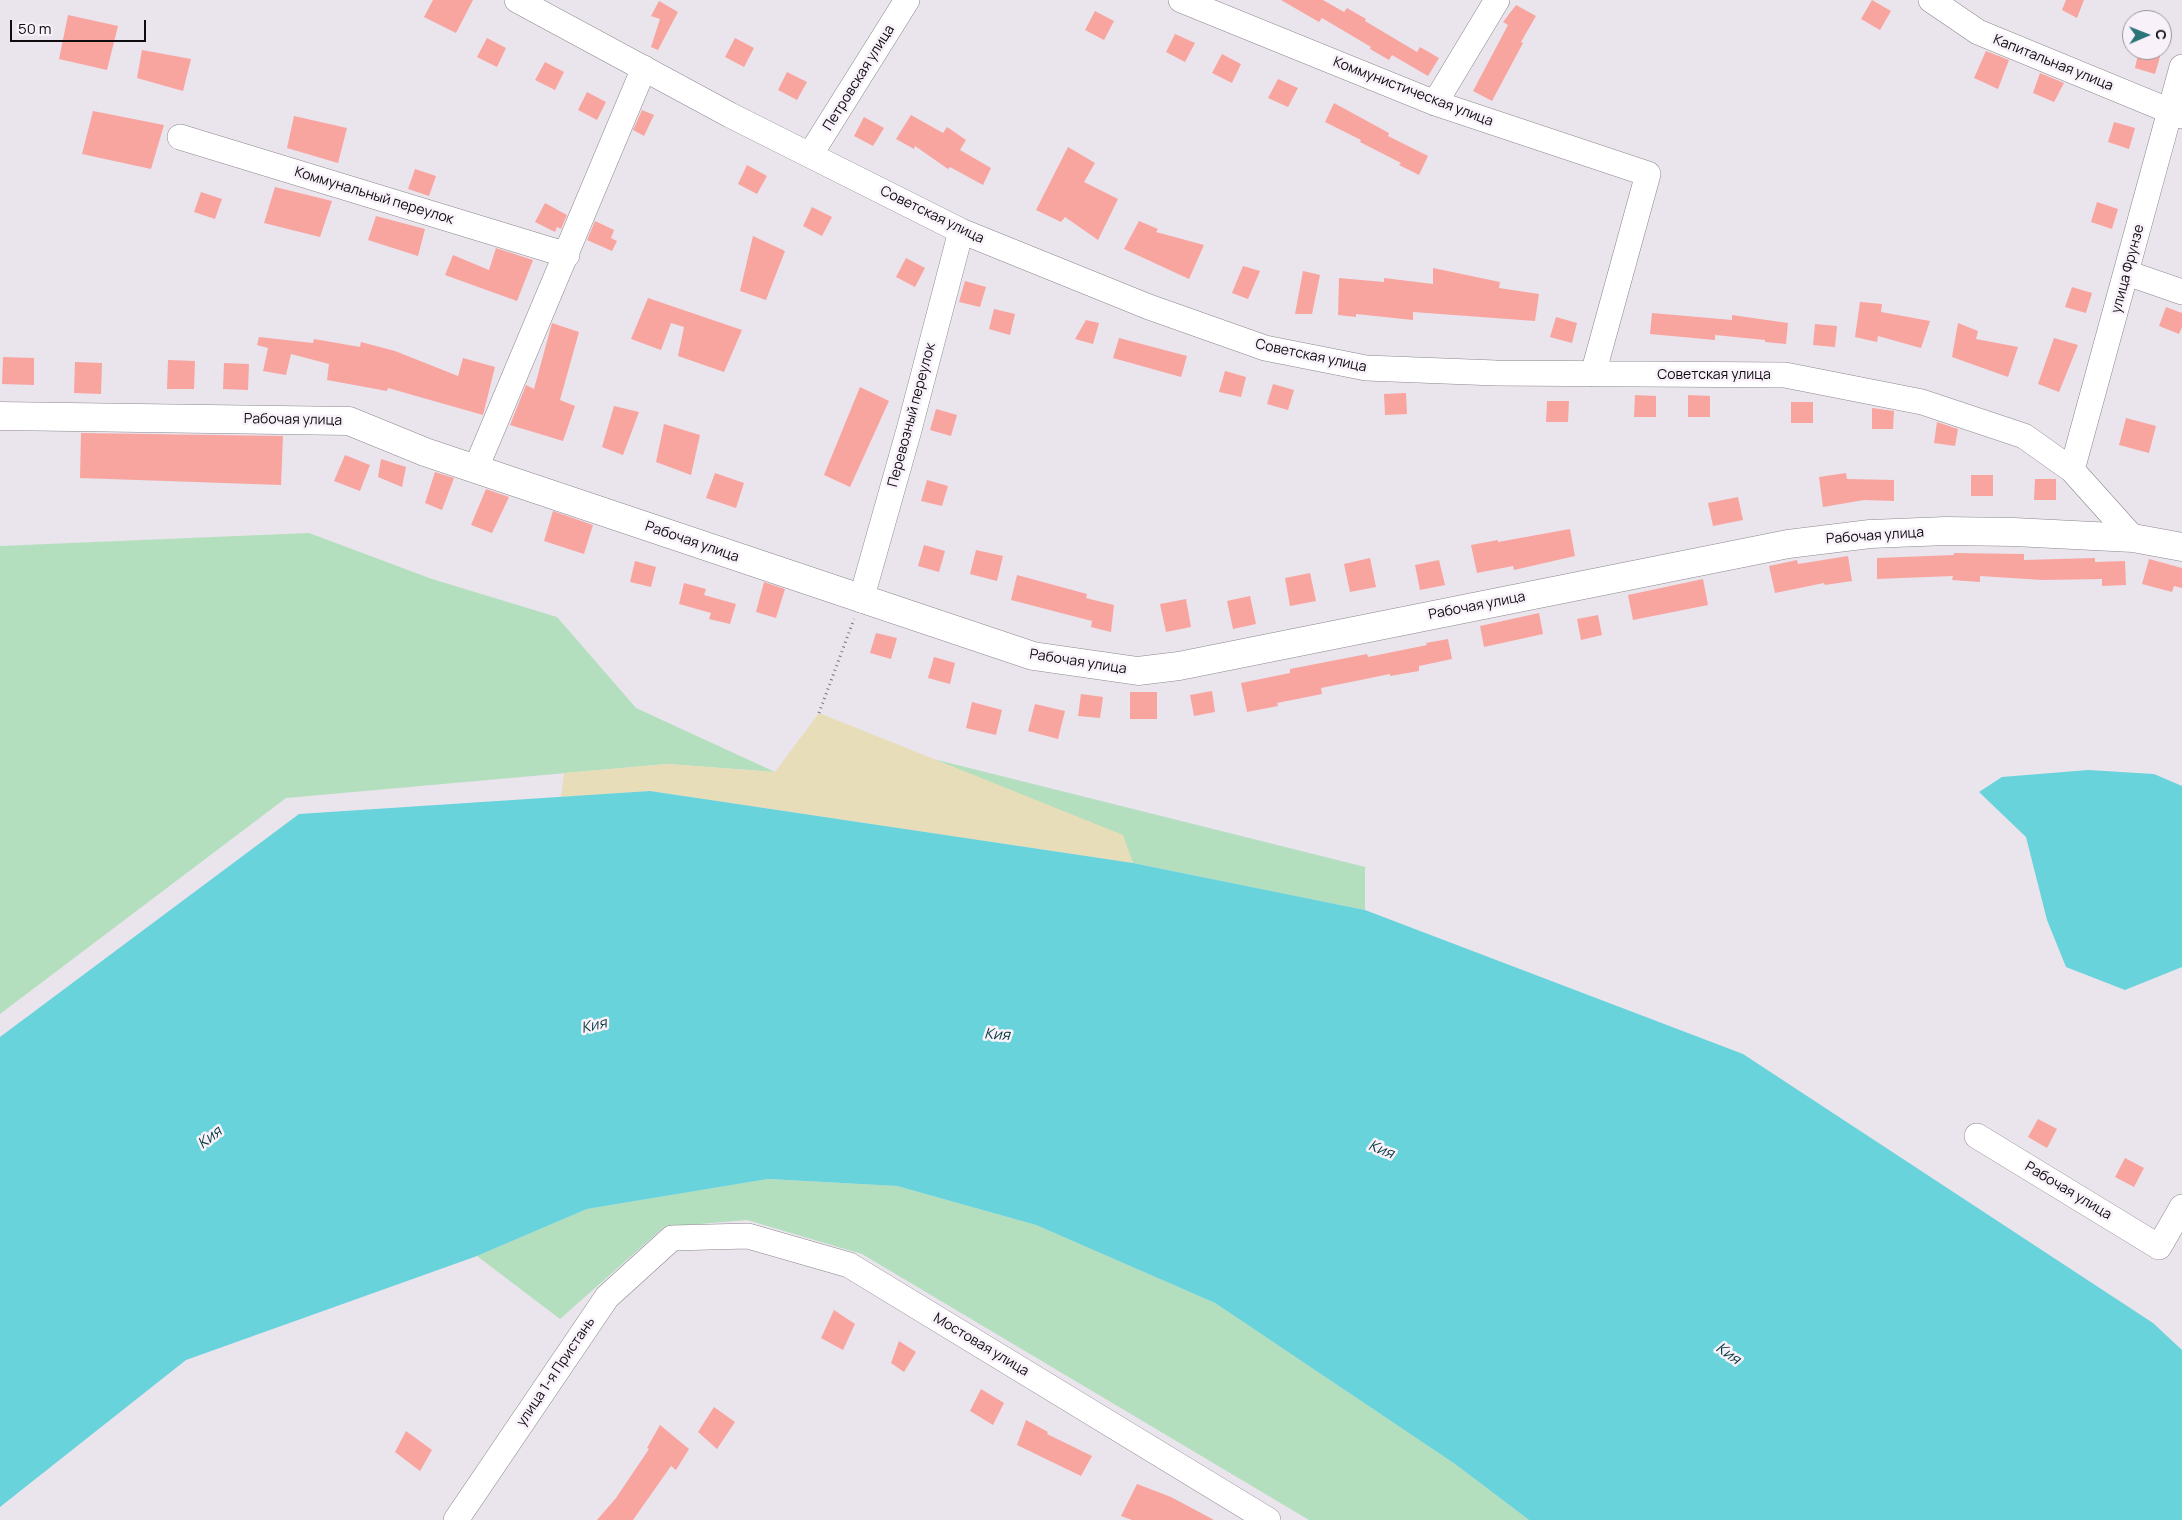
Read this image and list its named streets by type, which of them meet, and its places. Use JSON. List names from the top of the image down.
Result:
{
  "streets": {
    "main road": ["Рабочая улица"],
    "street": [
      "Капитальная улица",
      "Петровская улица",
      "Коммунистическая улица",
      "Коммунальный переулок",
      "Советская улица",
      "улица Фрунзе",
      "Перевозный переулок",
      "Мостовая улица",
      "улица 1-я Пристань"
    ]
  },
  "crossings": [
    ["Капитальная улица", "улица Фрунзе"],
    ["Петровская улица", "Советская улица"],
    ["Коммунистическая улица", "Советская улица"],
    ["Советская улица", "улица Фрунзе"],
    ["Советская улица", "Перевозный переулок"],
    ["Советская улица", "Рабочая улица"],
    ["Перевозный переулок", "Рабочая улица"],
    ["Мостовая улица", "улица 1-я Пристань"]
  ],
  "water": ["Кия"],
  "scale_bar": "50 m",
  "north": "right"
}
